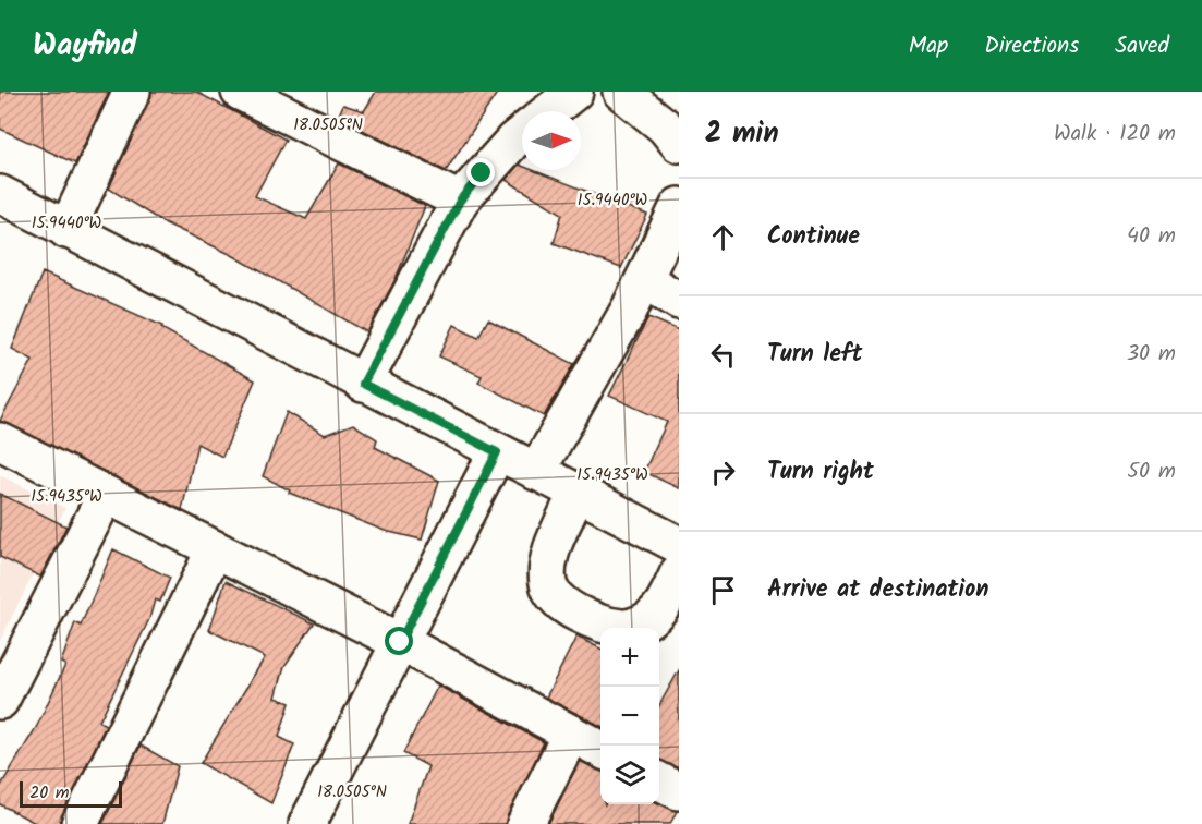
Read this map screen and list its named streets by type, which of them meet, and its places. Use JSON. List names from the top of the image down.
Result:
{
  "scale_bar": "20 m",
  "north": "right",
  "page": {
    "header": "Wayfind",
    "nav": ["Map", "Directions", "Saved"],
    "heading": ["2 min", "Walk · 120 m"],
    "list": [
      ["Continue", "40 m"],
      ["Turn left", "30 m"],
      ["Turn right", "50 m"],
      "Arrive at destination"
    ],
    "map_buttons": ["+", "−"],
    "scale": "20 m"
  },
  "coordinates": ["18.0505°N", "15.9440°W", "15.9435°W"]
}
